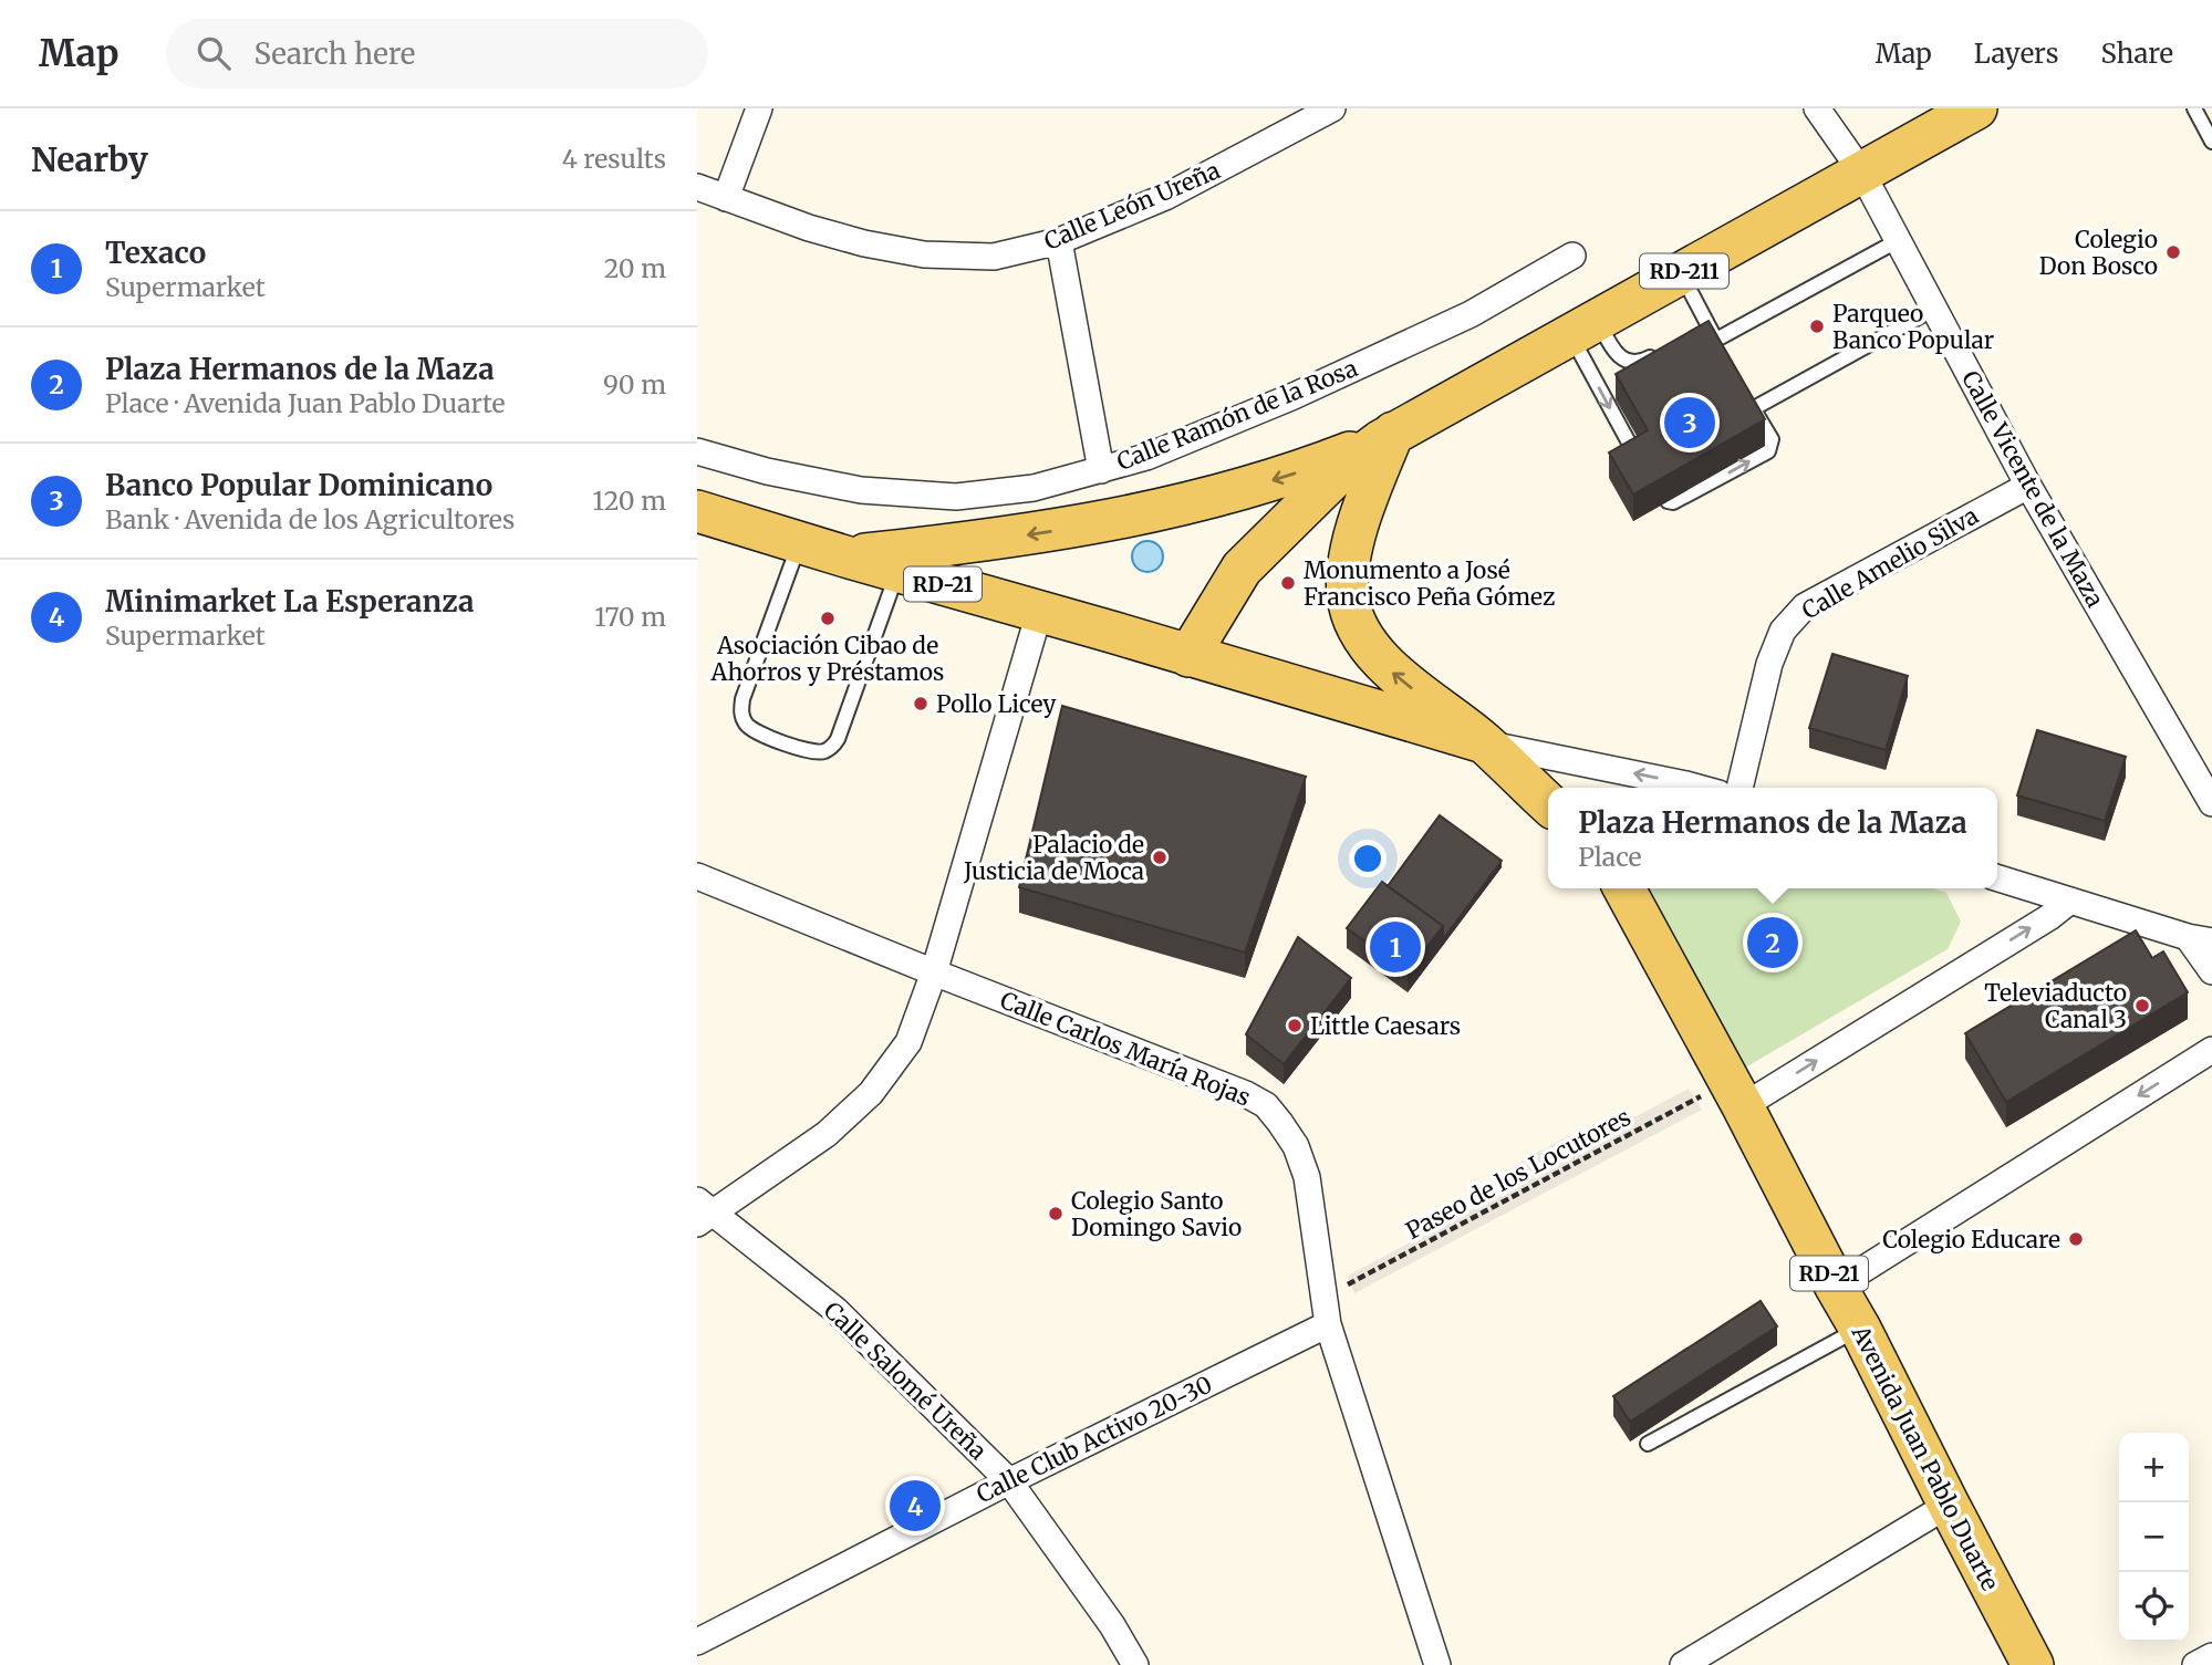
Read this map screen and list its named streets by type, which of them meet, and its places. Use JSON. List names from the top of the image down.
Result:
{
  "streets": {
    "main road": ["RD-211", "RD-21", "Avenida Juan Pablo Duarte"],
    "street": [
      "Calle León Ureña",
      "Calle Ramón de la Rosa",
      "Calle Vicente de la Maza",
      "Calle Amelio Silva",
      "Calle Carlos María Rojas",
      "Calle Salomé Ureña",
      "Calle Club Activo 20-30"
    ],
    "path": ["Paseo de los Locutores"]
  },
  "crossings": [
    ["RD-211", "Calle Vicente de la Maza"],
    ["RD-211", "RD-21"],
    ["Calle Vicente de la Maza", "Calle Amelio Silva"],
    ["Calle Carlos María Rojas", "Paseo de los Locutores"],
    ["Calle Carlos María Rojas", "Calle Club Activo 20-30"],
    ["Paseo de los Locutores", "Avenida Juan Pablo Duarte"],
    ["Calle Salomé Ureña", "Calle Club Activo 20-30"]
  ],
  "places": [
    "Colegio Don Bosco",
    "Parqueo Banco Popular",
    "Monumento a José Francisco Peña Gómez",
    "Asociación Cibao de Ahorros y Préstamos",
    "Pollo Licey",
    "Palacio de Justicia de Moca",
    "Televiaducto Canal 3",
    "Little Caesars",
    "Colegio Santo Domingo Savio",
    "Colegio Educare"
  ],
  "page": {
    "header": "Map",
    "search": "Search here",
    "nav": ["Map", "Layers", "Share"],
    "heading": ["Nearby", "4 results"],
    "list": [
      {
        "mark": "1",
        "name": "Texaco",
        "note": "Supermarket",
        "value": "20 m"
      },
      {
        "mark": "2",
        "name": "Plaza Hermanos de la Maza",
        "note": "Place · Avenida Juan Pablo Duarte",
        "value": "90 m"
      },
      {
        "mark": "3",
        "name": "Banco Popular Dominicano",
        "note": "Bank · Avenida de los Agricultores",
        "value": "120 m"
      },
      {
        "mark": "4",
        "name": "Minimarket La Esperanza",
        "note": "Supermarket",
        "value": "170 m"
      }
    ],
    "pins": [
      "3",
      "2",
      "1",
      "4"
    ],
    "popup": ["Plaza Hermanos de la Maza", "Place"],
    "map_buttons": ["+", "−"]
  }
}
